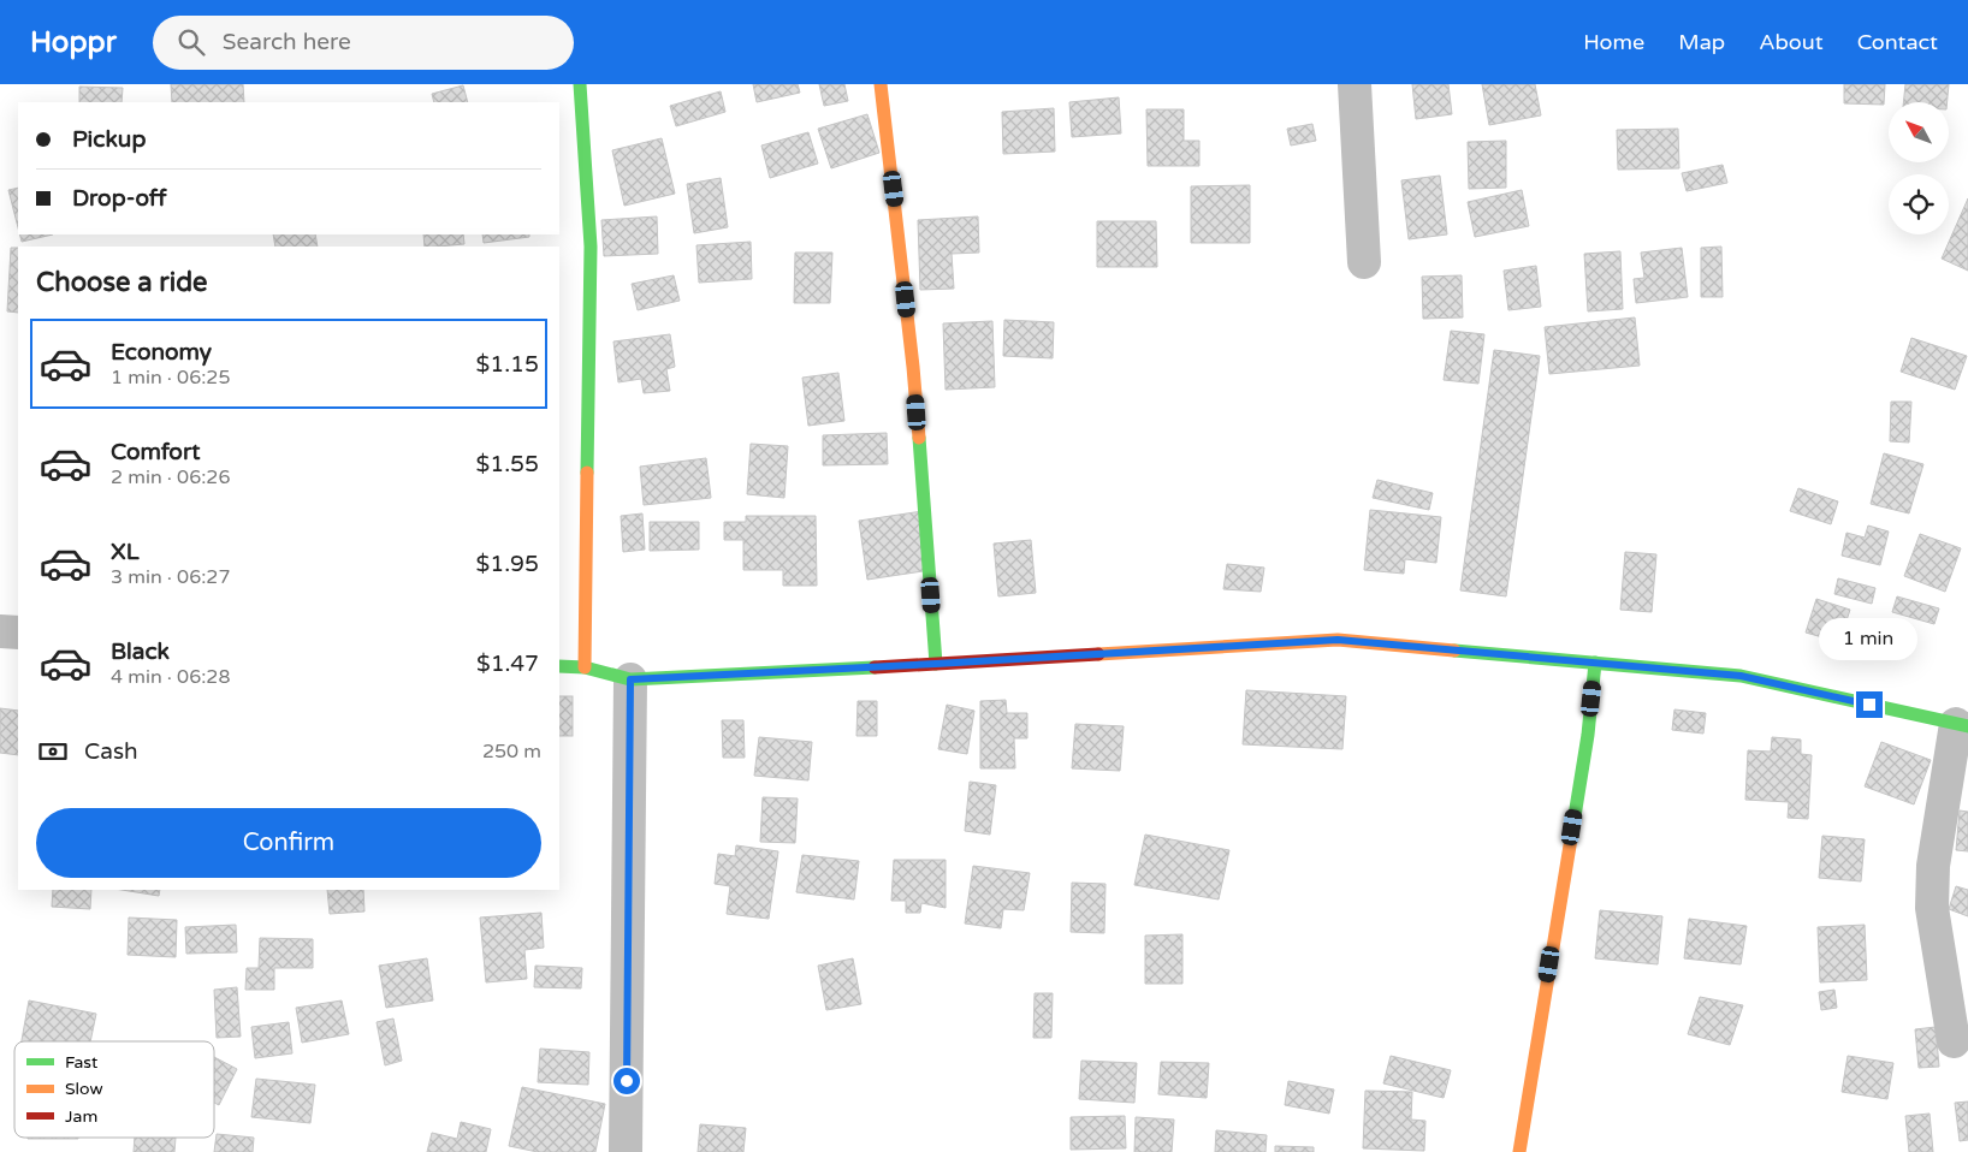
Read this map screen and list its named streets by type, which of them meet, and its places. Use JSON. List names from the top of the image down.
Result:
{
  "legend": ["Fast", "Slow", "Jam"],
  "north": "top left",
  "page": {
    "header": "Hoppr",
    "search": "Search here",
    "nav": [
      "Home",
      "Map",
      "About",
      "Contact"
    ],
    "banner": ["Pickup", "Drop-off"],
    "heading": "Choose a ride",
    "list": [
      {
        "name": "Economy",
        "note": "1 min · 06:25",
        "value": "$1.15"
      },
      {
        "name": "Comfort",
        "note": "2 min · 06:26",
        "value": "$1.55"
      },
      {
        "name": "XL",
        "note": "3 min · 06:27",
        "value": "$1.95"
      },
      {
        "name": "Black",
        "note": "4 min · 06:28",
        "value": "$1.47"
      }
    ],
    "bubble": "1 min",
    "pay": ["Cash", "250 m"],
    "buttons": "Confirm"
  }
}
